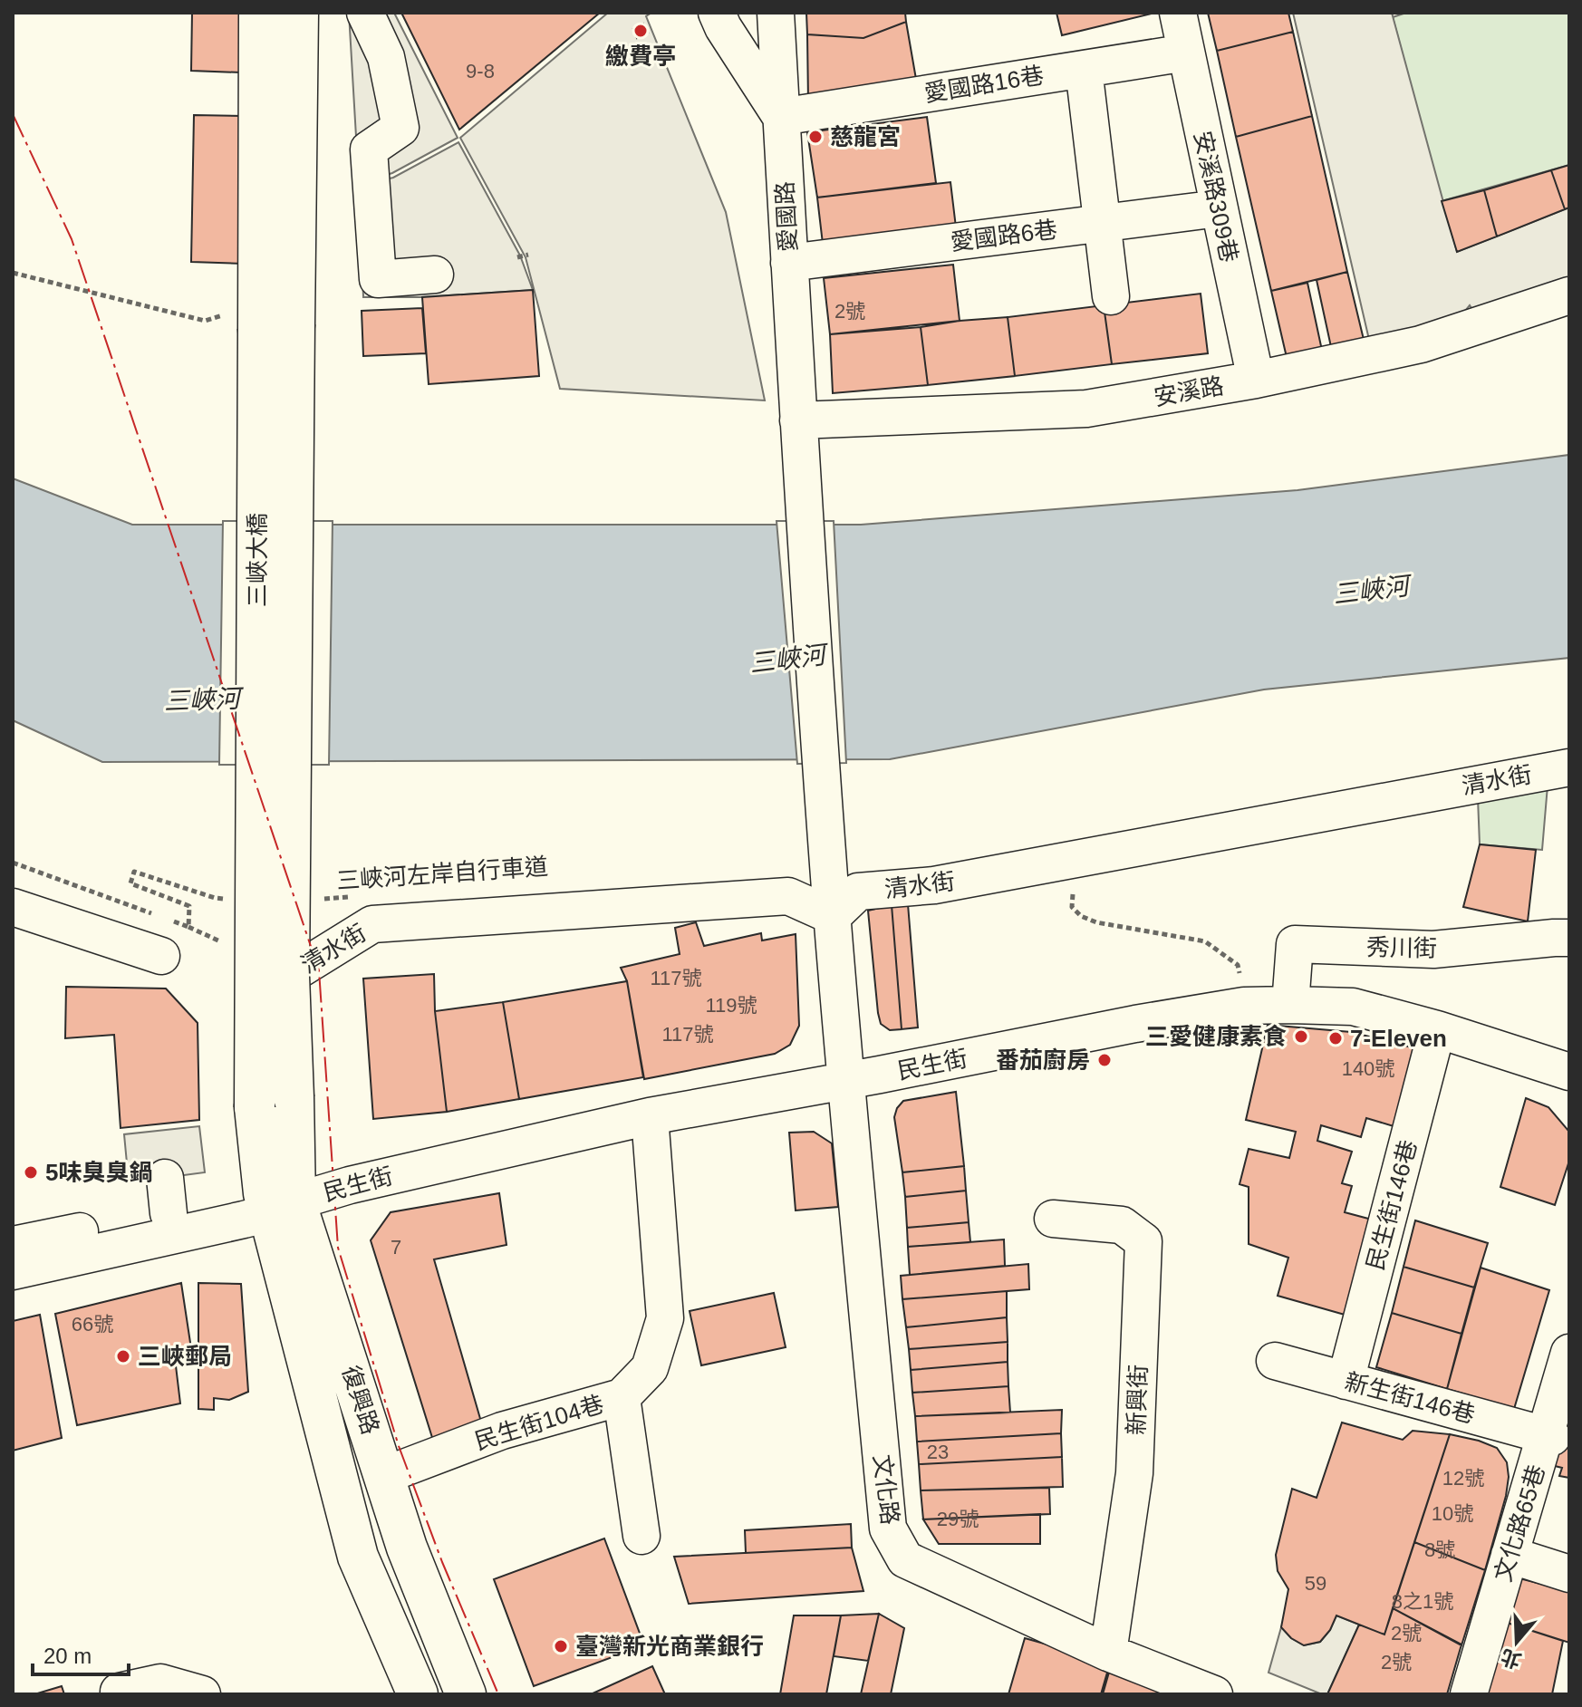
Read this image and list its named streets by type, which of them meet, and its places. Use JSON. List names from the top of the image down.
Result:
{
  "streets": {
    "main road": ["三峽大橋", "復興路"],
    "street": [
      "愛國路16巷",
      "安溪路309巷",
      "愛國路",
      "愛國路6巷",
      "安溪路",
      "清水街",
      "秀川街",
      "民生街",
      "民生街146巷",
      "新生街146巷",
      "新興街",
      "民生街104巷",
      "文化路",
      "文化路65巷"
    ],
    "path": ["三峽河左岸自行車道"]
  },
  "crossings": [
    ["愛國路16巷", "安溪路309巷"],
    ["愛國路16巷", "愛國路"],
    ["安溪路309巷", "愛國路6巷"],
    ["安溪路309巷", "安溪路"],
    ["愛國路", "愛國路6巷"],
    ["愛國路", "安溪路"],
    ["愛國路", "清水街"],
    ["愛國路", "文化路"],
    ["三峽大橋", "清水街"],
    ["三峽大橋", "復興路"],
    ["清水街", "文化路"],
    ["秀川街", "民生街"],
    ["民生街", "民生街146巷"],
    ["民生街", "復興路"],
    ["民生街", "民生街104巷"],
    ["民生街", "文化路"],
    ["民生街146巷", "新生街146巷"],
    ["新生街146巷", "文化路65巷"],
    ["復興路", "民生街104巷"],
    ["新興街", "文化路"]
  ],
  "water": ["三峽河"],
  "places": [
    "繳費亭",
    "慈龍宮",
    "三愛健康素食",
    "7-Eleven",
    "番茄廚房",
    "5味臭臭鍋",
    "三峽郵局",
    "臺灣新光商業銀行"
  ],
  "house_numbers": [
    "9-8",
    "2號",
    "117號",
    "119號",
    "117號",
    "140號",
    "7",
    "66號",
    "23",
    "12號",
    "10號",
    "29號",
    "8號",
    "59",
    "8之1號",
    "2號",
    "2號"
  ],
  "scale_bar": "20 m",
  "north": "bottom"
}
